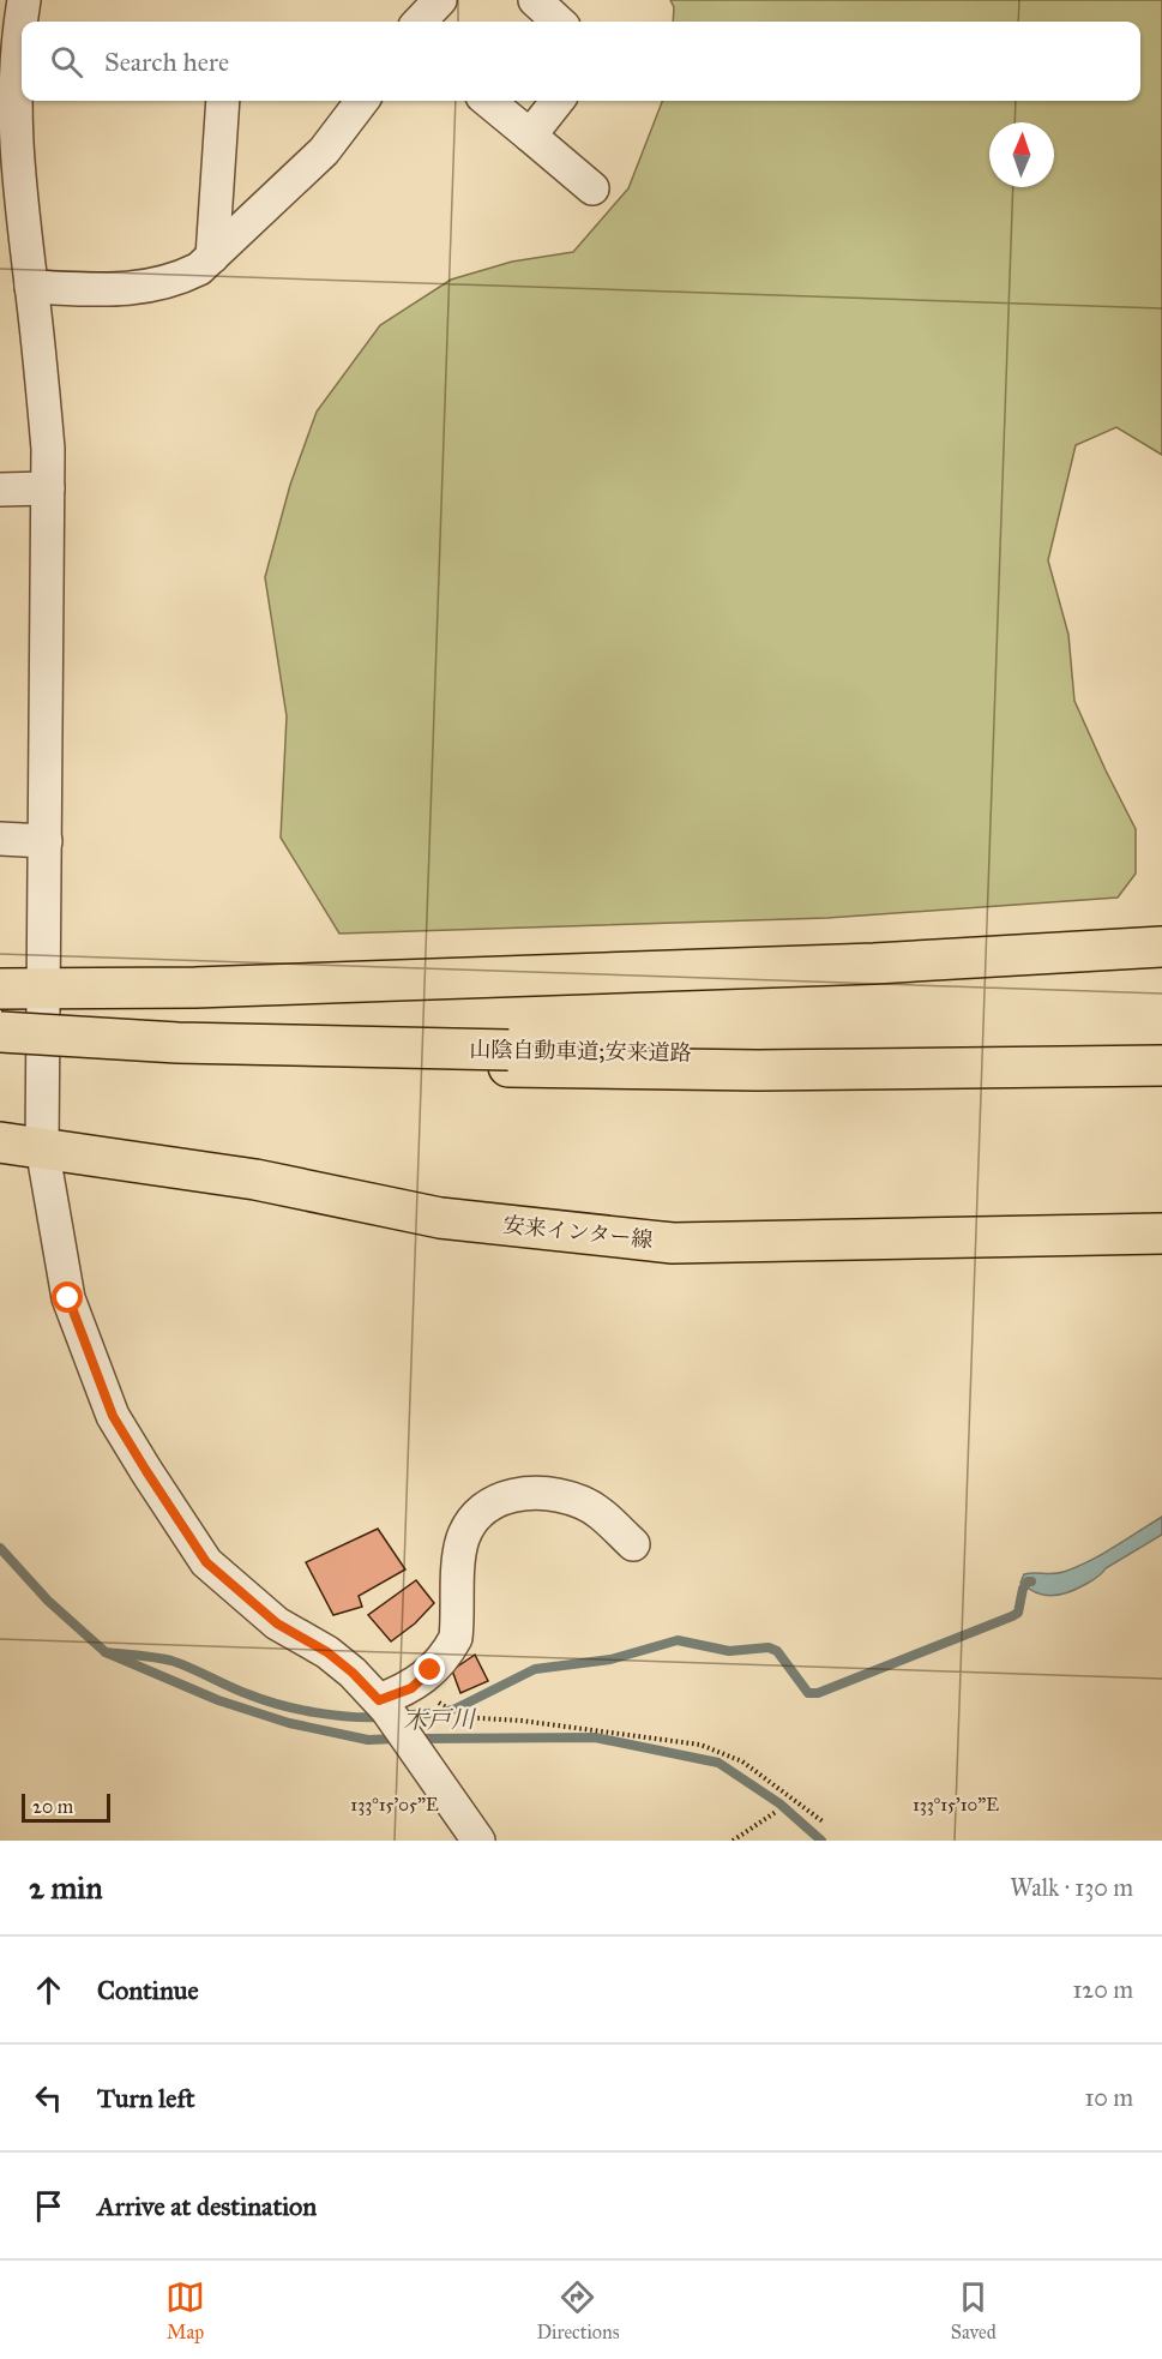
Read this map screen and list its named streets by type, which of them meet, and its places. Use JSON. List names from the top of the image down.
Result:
{
  "streets": {
    "main road": ["山陰自動車道;安来道路", "安来インター線"]
  },
  "water": ["木戸川"],
  "scale_bar": "20 m",
  "north": "top",
  "page": {
    "search": "Search here",
    "scale": "20 m",
    "heading": ["2 min", "Walk · 130 m"],
    "list": [
      ["Continue", "120 m"],
      ["Turn left", "10 m"],
      "Arrive at destination"
    ],
    "nav": ["Map", "Directions", "Saved"]
  },
  "coordinates": ["133°15'05\"E", "133°15'10\"E"]
}
